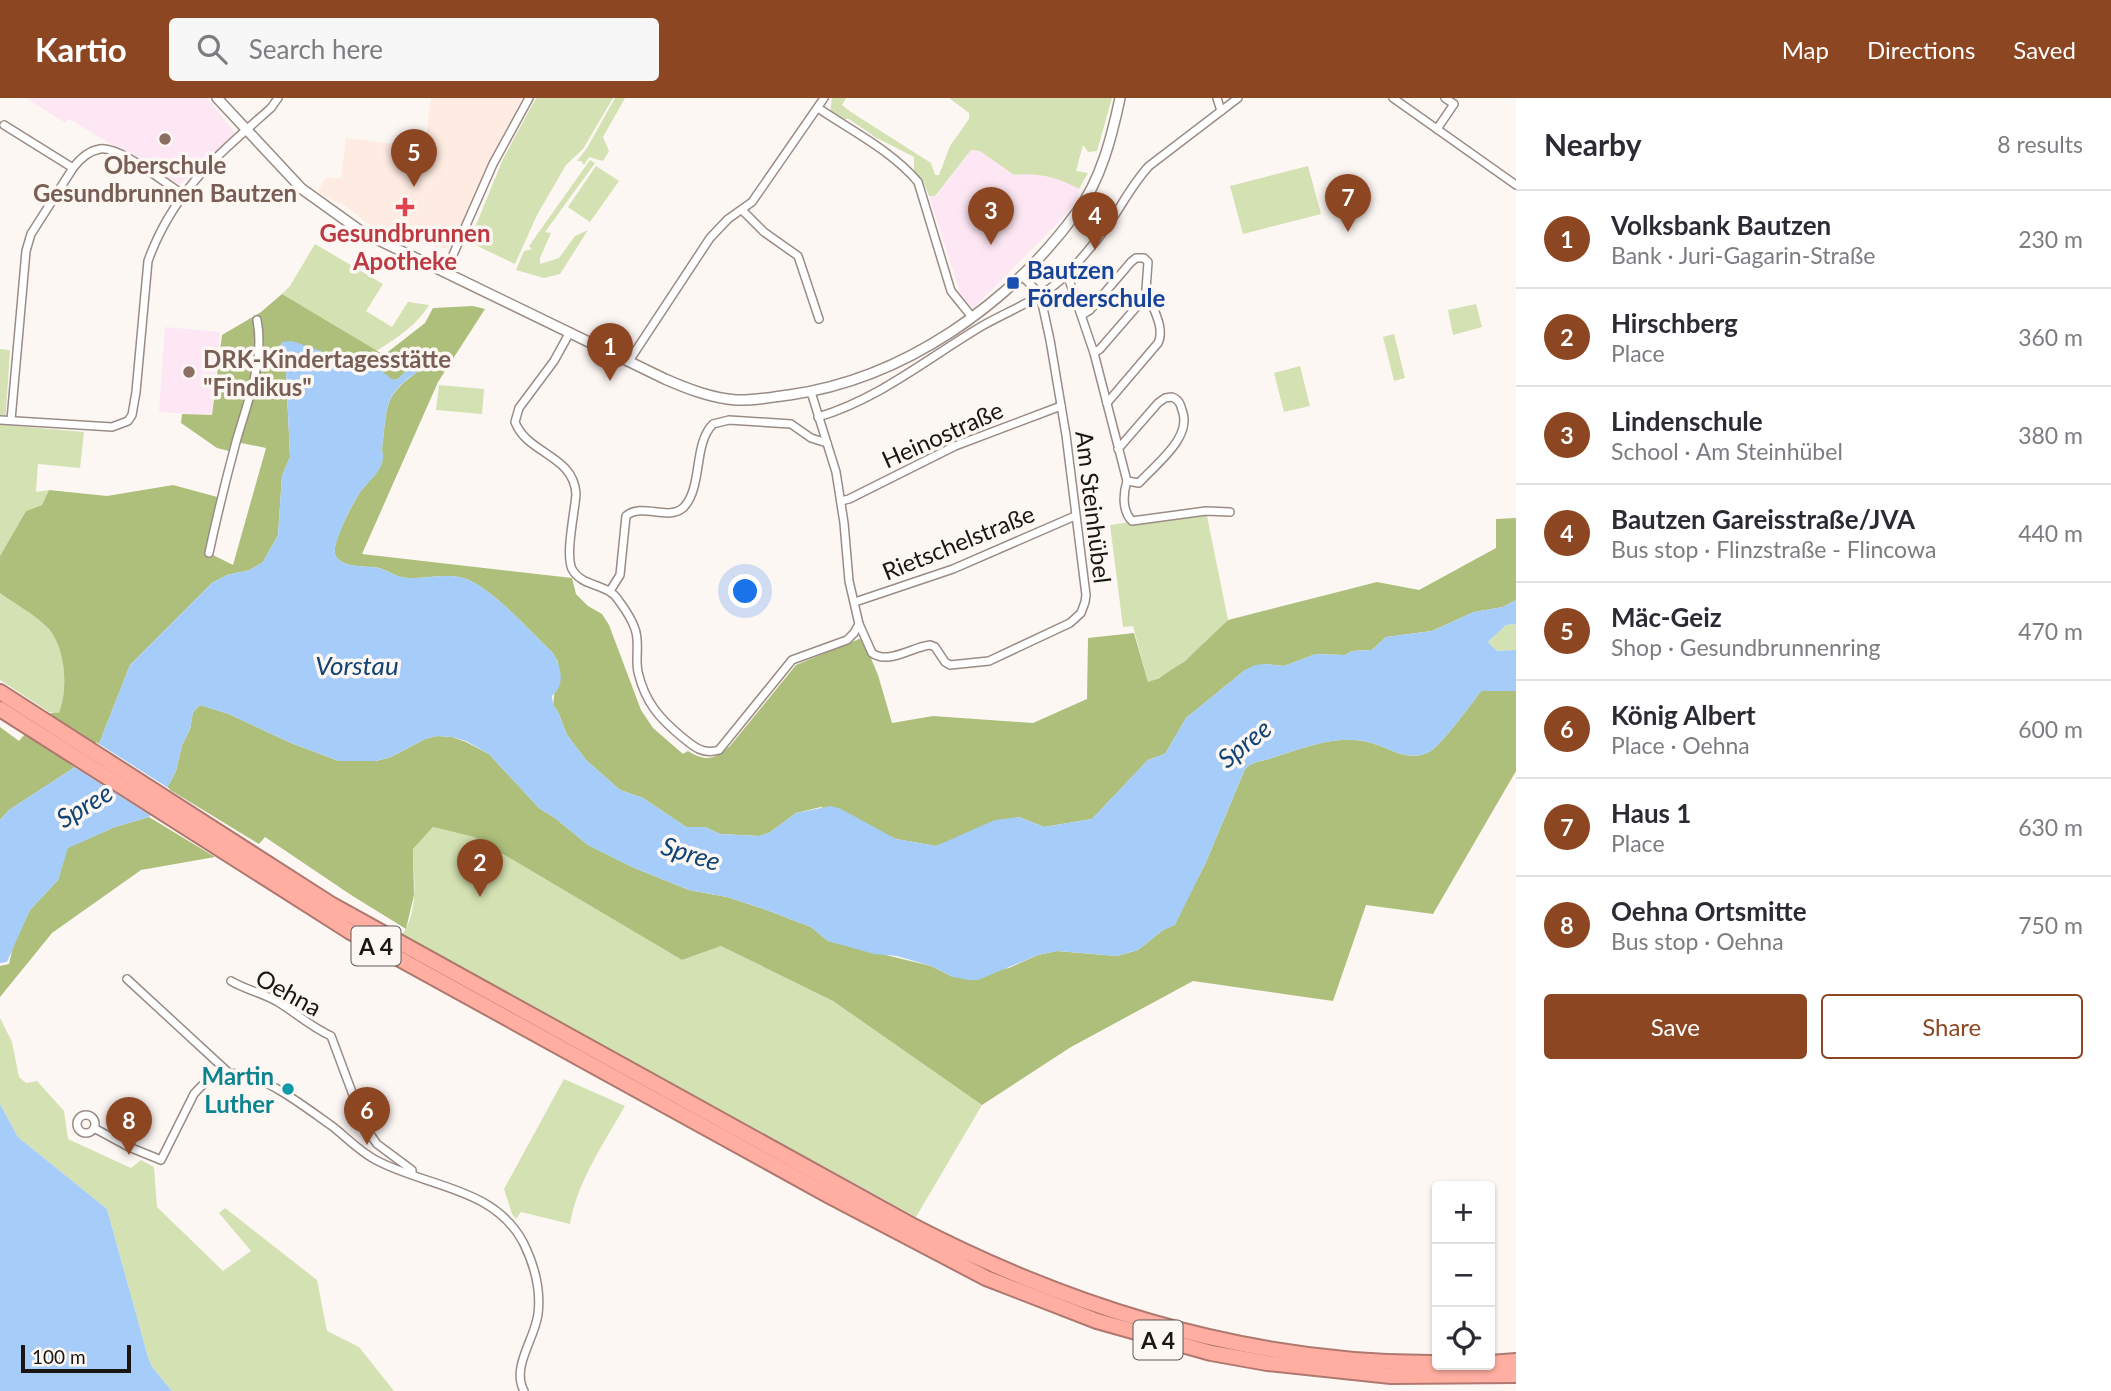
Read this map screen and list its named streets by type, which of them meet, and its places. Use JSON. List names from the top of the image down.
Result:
{
  "streets": {
    "highway": ["A 4"],
    "street": [
      "Heinostraße",
      "Am Steinhübel",
      "Rietschelstraße",
      "Oehna"
    ]
  },
  "crossings": [
    ["Heinostraße", "Am Steinhübel"],
    ["Am Steinhübel", "Rietschelstraße"]
  ],
  "water": ["Vorstau", "Spree"],
  "places": {
    "other": ["Oberschule Gesundbrunnen Bautzen", "DRK-Kindertagesstätte \"Findikus\"", "Martin Luther"],
    "health": ["Gesundbrunnen Apotheke"],
    "transit": ["Bautzen Förderschule"]
  },
  "scale_bar": "100 m",
  "page": {
    "header": "Kartio",
    "search": "Search here",
    "nav": ["Map", "Directions", "Saved"],
    "heading": ["Nearby", "8 results"],
    "pins": [
      "5",
      "7",
      "3",
      "4",
      "1",
      "2",
      "6",
      "8"
    ],
    "list": [
      {
        "mark": "1",
        "name": "Volksbank Bautzen",
        "note": "Bank · Juri-Gagarin-Straße",
        "value": "230 m"
      },
      {
        "mark": "2",
        "name": "Hirschberg",
        "note": "Place",
        "value": "360 m"
      },
      {
        "mark": "3",
        "name": "Lindenschule",
        "note": "School · Am Steinhübel",
        "value": "380 m"
      },
      {
        "mark": "4",
        "name": "Bautzen Gareisstraße/JVA",
        "note": "Bus stop · Flinzstraße - Flincowa",
        "value": "440 m"
      },
      {
        "mark": "5",
        "name": "Mäc-Geiz",
        "note": "Shop · Gesundbrunnenring",
        "value": "470 m"
      },
      {
        "mark": "6",
        "name": "König Albert",
        "note": "Place · Oehna",
        "value": "600 m"
      },
      {
        "mark": "7",
        "name": "Haus 1",
        "note": "Place",
        "value": "630 m"
      },
      {
        "mark": "8",
        "name": "Oehna Ortsmitte",
        "note": "Bus stop · Oehna",
        "value": "750 m"
      }
    ],
    "buttons": ["Save", "Share"],
    "map_buttons": ["+", "−"],
    "scale": "100 m"
  }
}
